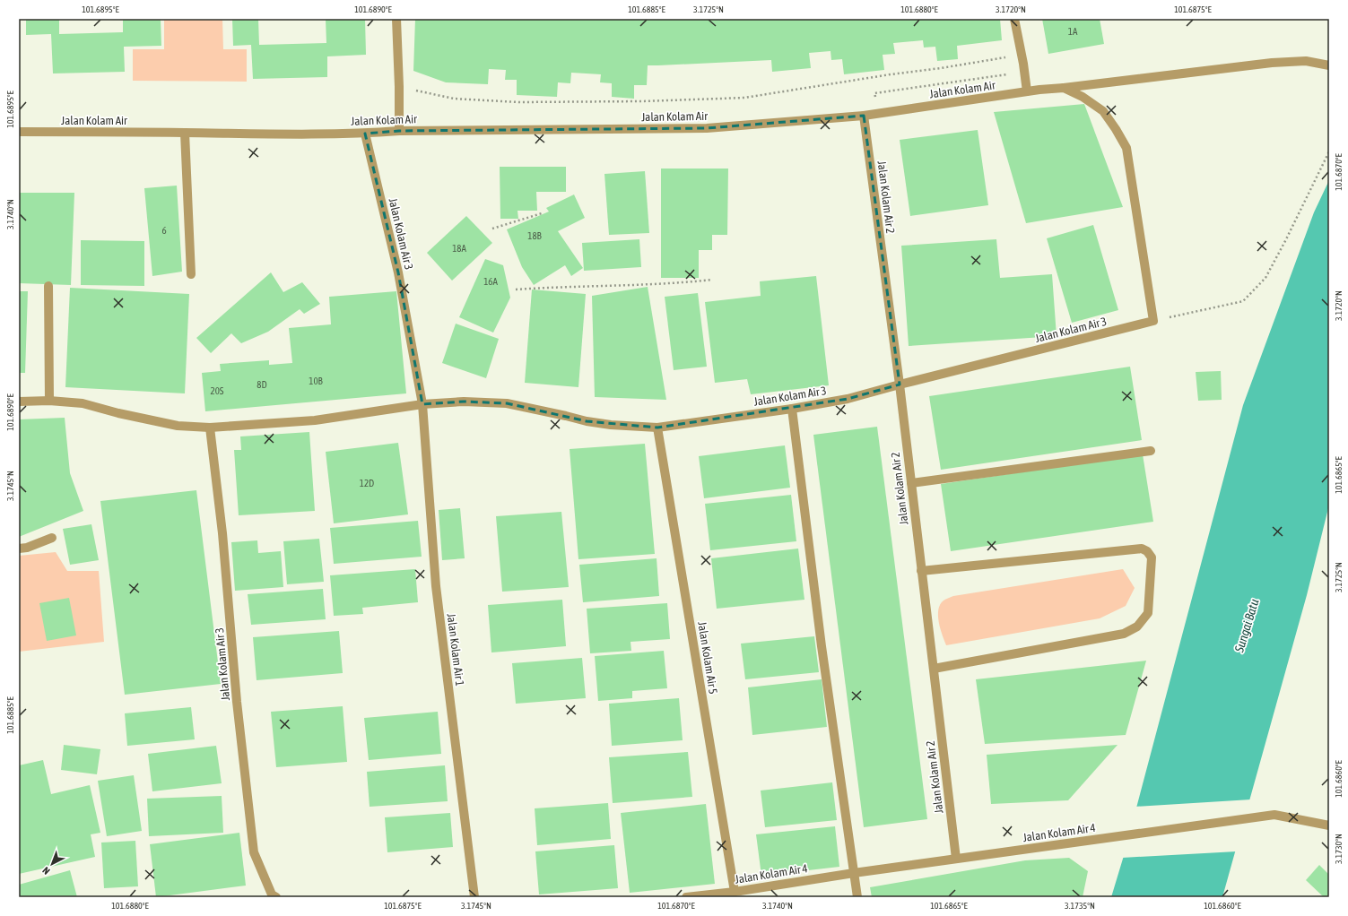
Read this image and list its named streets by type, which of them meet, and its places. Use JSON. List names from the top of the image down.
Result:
{
  "streets": {
    "street": [
      "Jalan Kolam Air",
      "Jalan Kolam Air 2",
      "Jalan Kolam Air 3",
      "Jalan Kolam Air 1",
      "Jalan Kolam Air 5",
      "Jalan Kolam Air 4"
    ]
  },
  "crossings": [
    ["Jalan Kolam Air", "Jalan Kolam Air 2"],
    ["Jalan Kolam Air", "Jalan Kolam Air 3"],
    ["Jalan Kolam Air 2", "Jalan Kolam Air 3"],
    ["Jalan Kolam Air 2", "Jalan Kolam Air 4"],
    ["Jalan Kolam Air 3", "Jalan Kolam Air 1"],
    ["Jalan Kolam Air 3", "Jalan Kolam Air 5"],
    ["Jalan Kolam Air 5", "Jalan Kolam Air 4"]
  ],
  "water": ["Sungai Batu"],
  "house_numbers": [
    "1A",
    "6",
    "18B",
    "18A",
    "16A",
    "10B",
    "8D",
    "20S",
    "12D"
  ],
  "north": "bottom left",
  "coordinates": [
    "101.6895°E",
    "101.6890°E",
    "101.6885°E",
    "3.1725°N",
    "101.6880°E",
    "3.1720°N",
    "101.6875°E",
    "101.6870°E",
    "3.1740°N",
    "101.6865°E",
    "3.1745°N",
    "101.6860°E",
    "3.1730°N",
    "3.1735°N"
  ]
}
